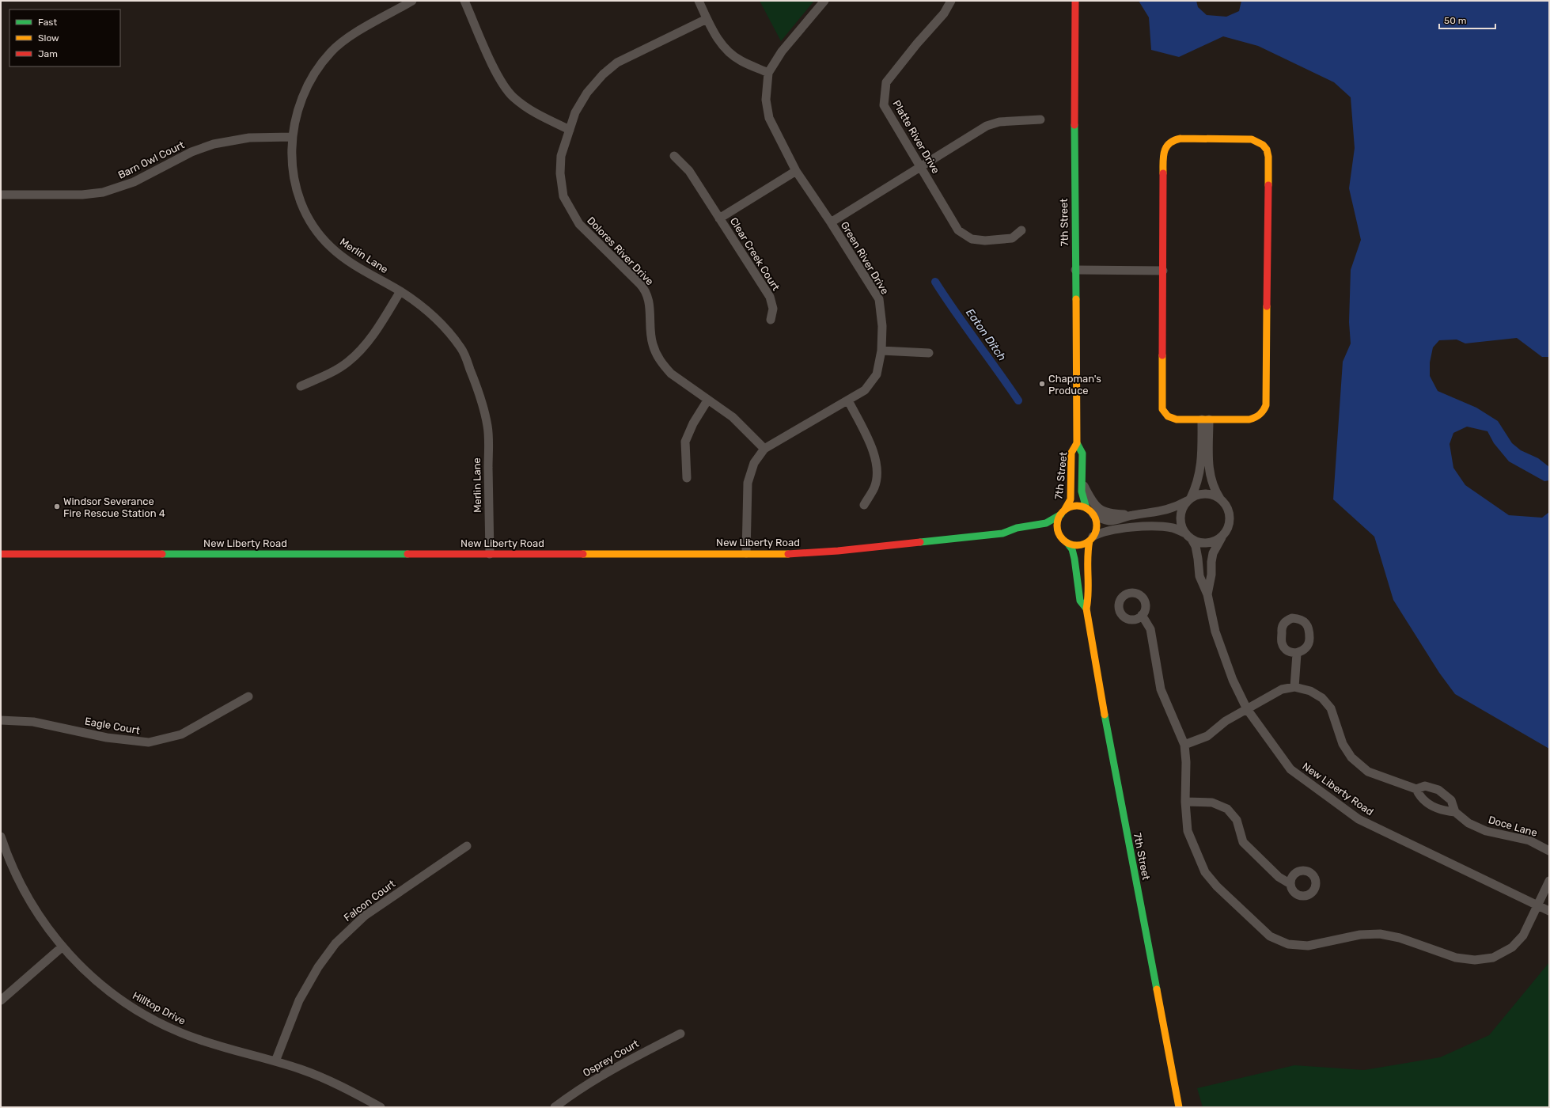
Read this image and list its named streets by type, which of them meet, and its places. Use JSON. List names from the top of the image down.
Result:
{
  "streets": {
    "street": [
      "Platte River Drive",
      "Barn Owl Court",
      "7th Street",
      "Dolores River Drive",
      "Clear Creek Court",
      "Merlin Lane",
      "Green River Drive",
      "New Liberty Road",
      "Eagle Court",
      "Doce Lane",
      "Falcon Court",
      "Hilltop Drive",
      "Osprey Court"
    ]
  },
  "crossings": [
    ["Barn Owl Court", "Merlin Lane"],
    ["7th Street", "New Liberty Road"],
    ["Dolores River Drive", "Green River Drive"],
    ["Clear Creek Court", "Green River Drive"],
    ["Merlin Lane", "New Liberty Road"],
    ["Green River Drive", "New Liberty Road"],
    ["New Liberty Road", "Doce Lane"],
    ["Falcon Court", "Hilltop Drive"]
  ],
  "water": ["Eaton Ditch"],
  "places": ["Chapman's Produce", "Windsor Severance Fire Rescue Station 4"],
  "legend": ["Fast", "Slow", "Jam"],
  "scale_bar": "50 m"
}
